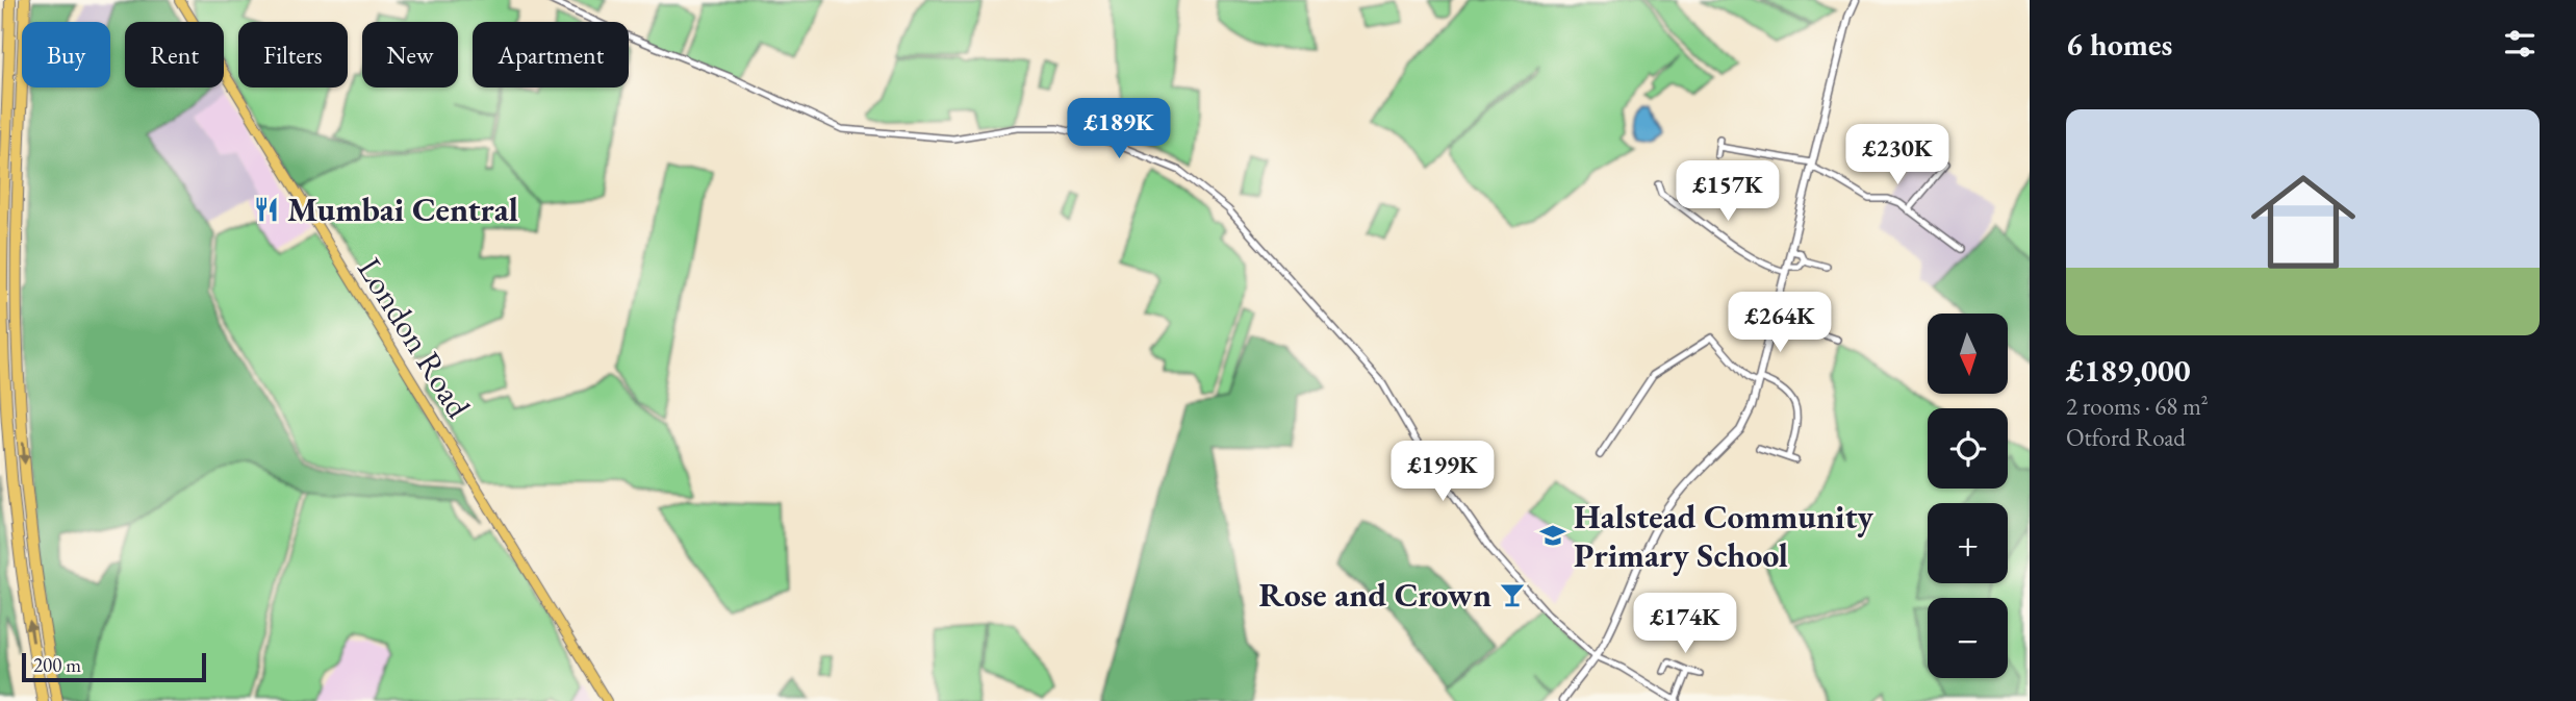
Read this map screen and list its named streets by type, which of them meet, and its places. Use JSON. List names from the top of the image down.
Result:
{
  "streets": {
    "main road": ["London Road"]
  },
  "places": {
    "restaurant": ["Mumbai Central"],
    "school or university": ["Halstead Community Primary School"],
    "bar": ["Rose and Crown"]
  },
  "scale_bar": "200 m",
  "north": "bottom",
  "page": {
    "heading": "6 homes",
    "chip": [
      "Buy",
      "Rent",
      "Filters",
      "New",
      "Apartment"
    ],
    "list": [
      {
        "name": "£189,000",
        "note": "2 rooms · 68 m² · Otford Road"
      }
    ],
    "price": [
      "£189K",
      "£230K",
      "£157K",
      "£264K",
      "£199K",
      "£174K"
    ],
    "map_buttons": ["+", "−"],
    "scale": "200 m"
  }
}
